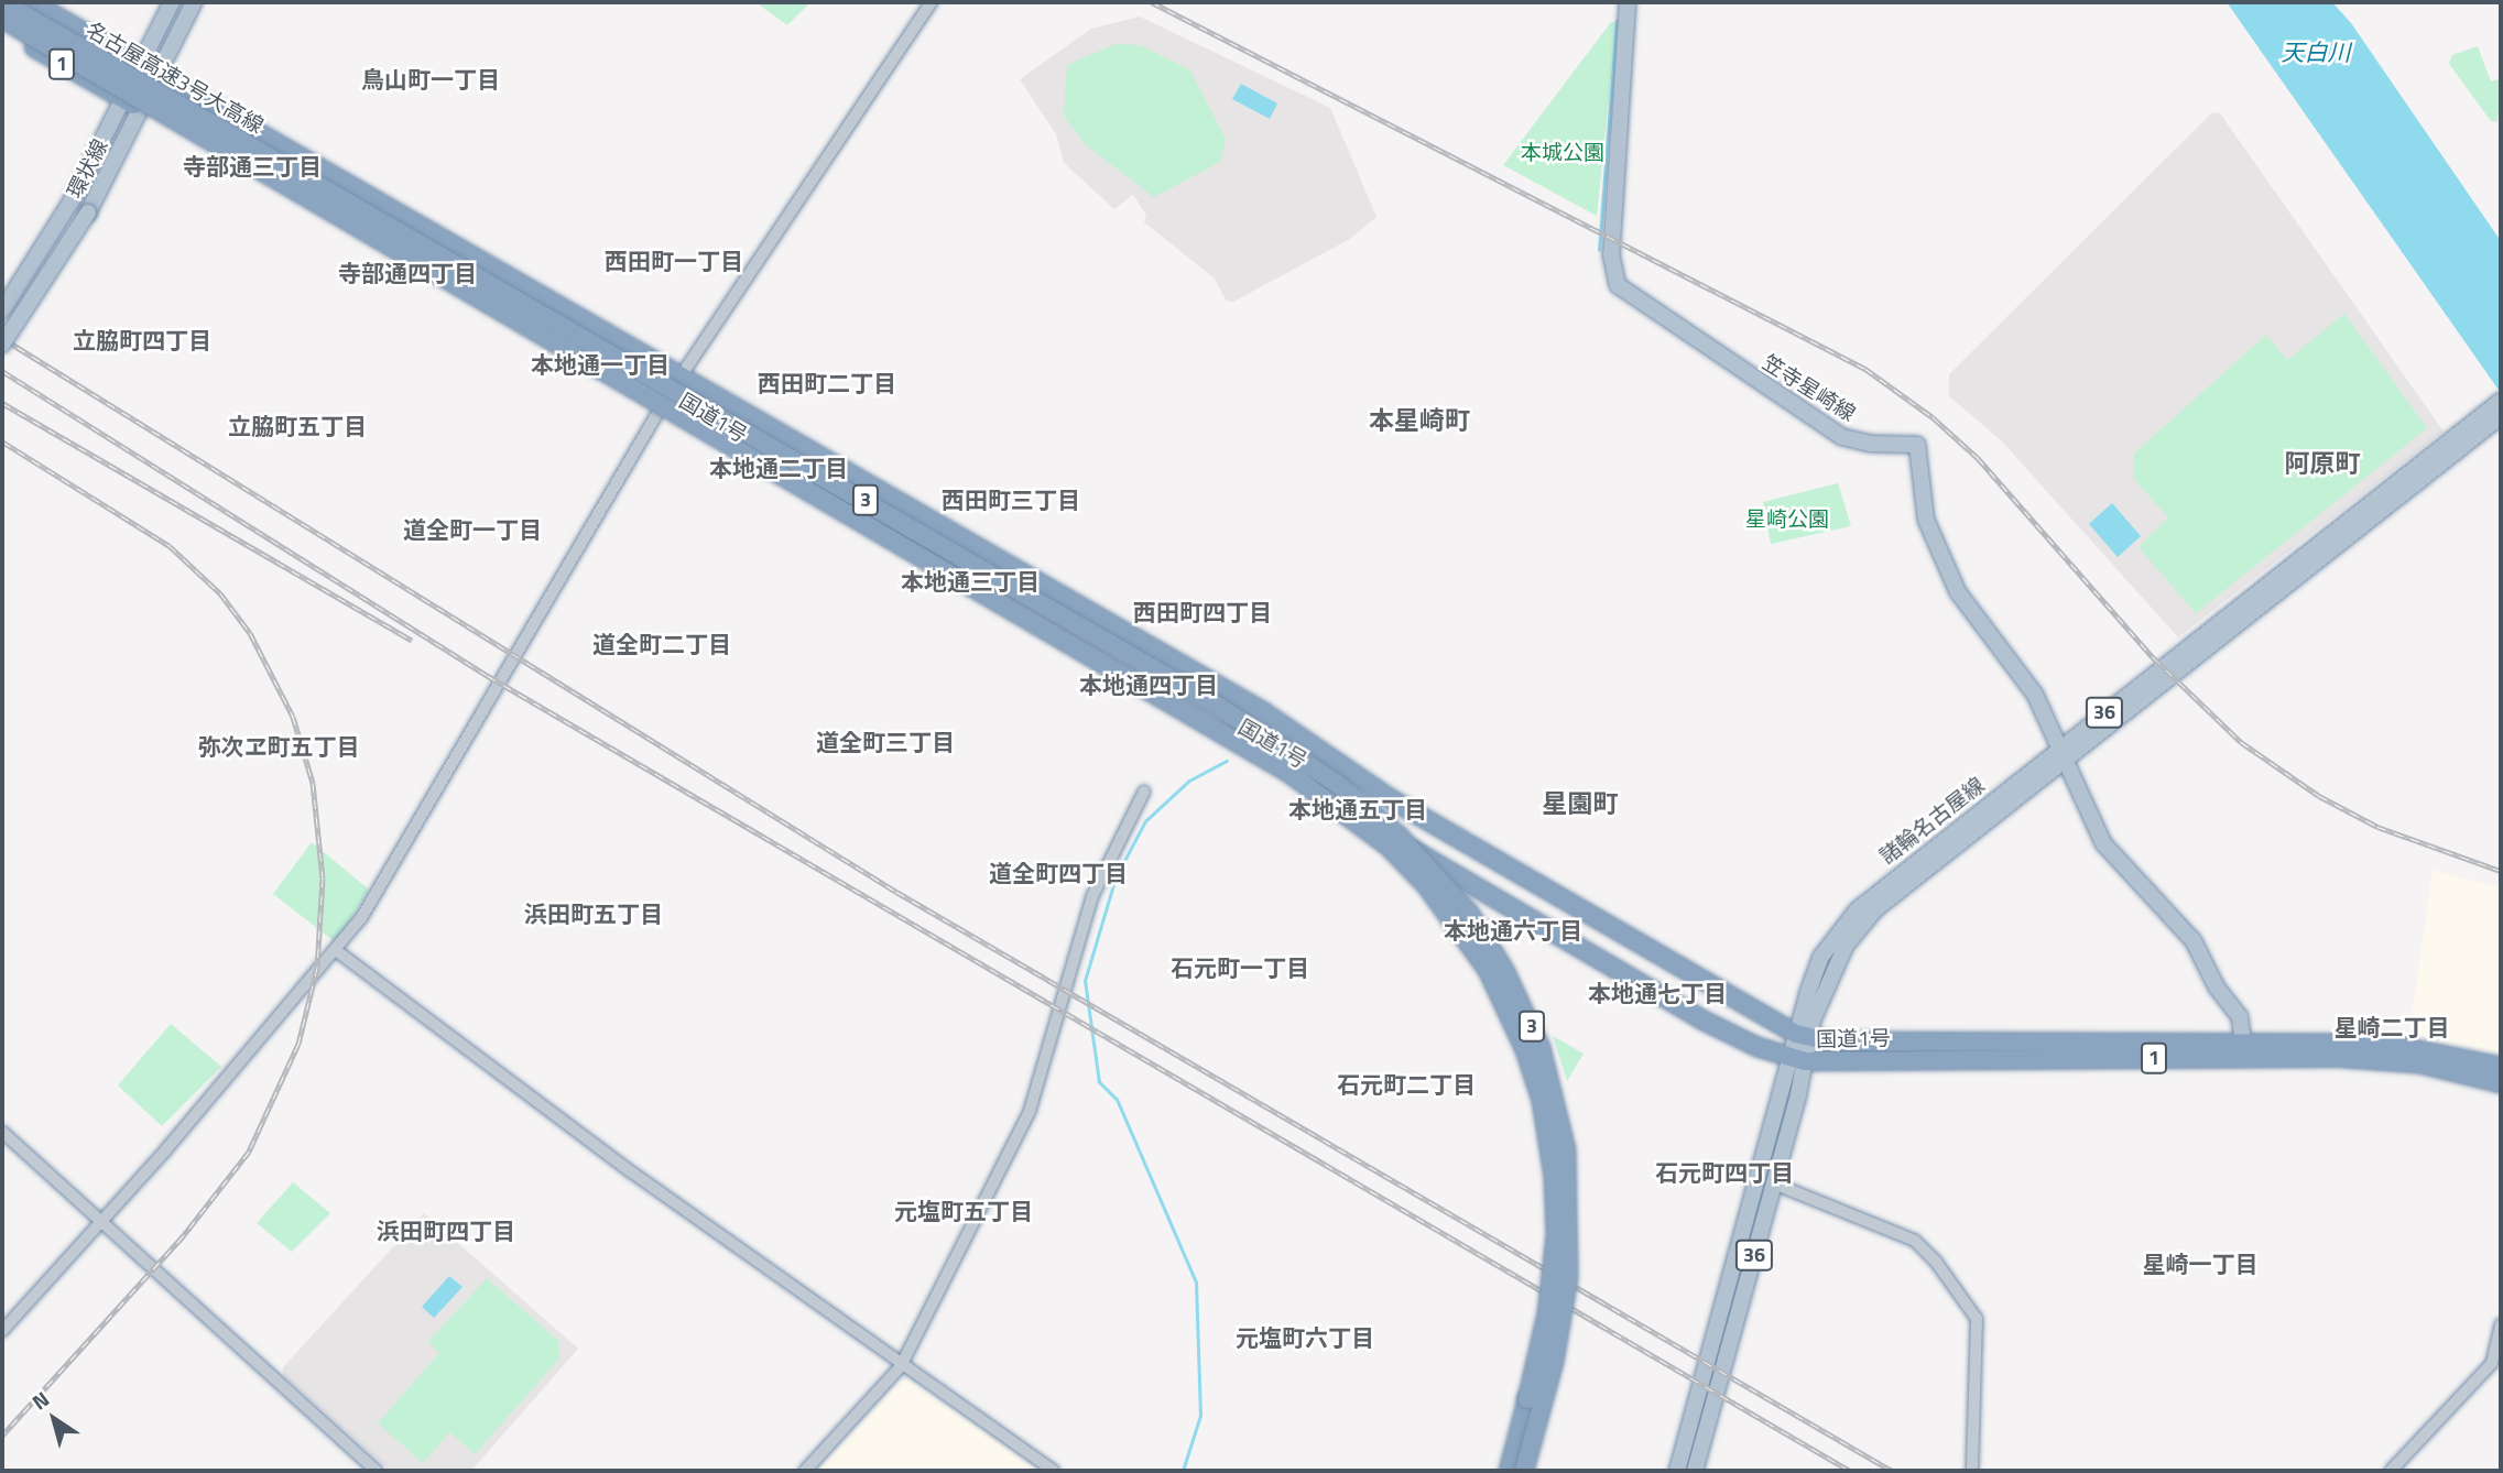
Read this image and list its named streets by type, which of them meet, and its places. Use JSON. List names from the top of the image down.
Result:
{
  "streets": {
    "highway": [
      "1",
      "名古屋高速3号大高線",
      "国道1号",
      "3"
    ],
    "main road": [
      "環状線",
      "笠寺星崎線",
      "36",
      "諸輪名古屋線"
    ]
  },
  "crossings": [
    ["環状線", "国道1号"],
    ["笠寺星崎線", "国道1号"],
    ["笠寺星崎線", "諸輪名古屋線"],
    ["国道1号", "諸輪名古屋線"]
  ],
  "districts": [
    "鳥山町一丁目",
    "寺部通三丁目",
    "西田町一丁目",
    "寺部通四丁目",
    "立脇町四丁目",
    "本地通一丁目",
    "西田町二丁目",
    "本星崎町",
    "立脇町五丁目",
    "阿原町",
    "本地通二丁目",
    "西田町三丁目",
    "道全町一丁目",
    "本地通三丁目",
    "西田町四丁目",
    "道全町二丁目",
    "本地通四丁目",
    "道全町三丁目",
    "弥次ヱ町五丁目",
    "星園町",
    "本地通五丁目",
    "道全町四丁目",
    "浜田町五丁目",
    "本地通六丁目",
    "石元町一丁目",
    "本地通七丁目",
    "星崎二丁目",
    "石元町二丁目",
    "石元町四丁目",
    "元塩町五丁目",
    "浜田町四丁目",
    "星崎一丁目",
    "元塩町六丁目"
  ],
  "water": ["天白川"],
  "parks": ["本城公園", "星崎公園"],
  "north": "top left"
}
